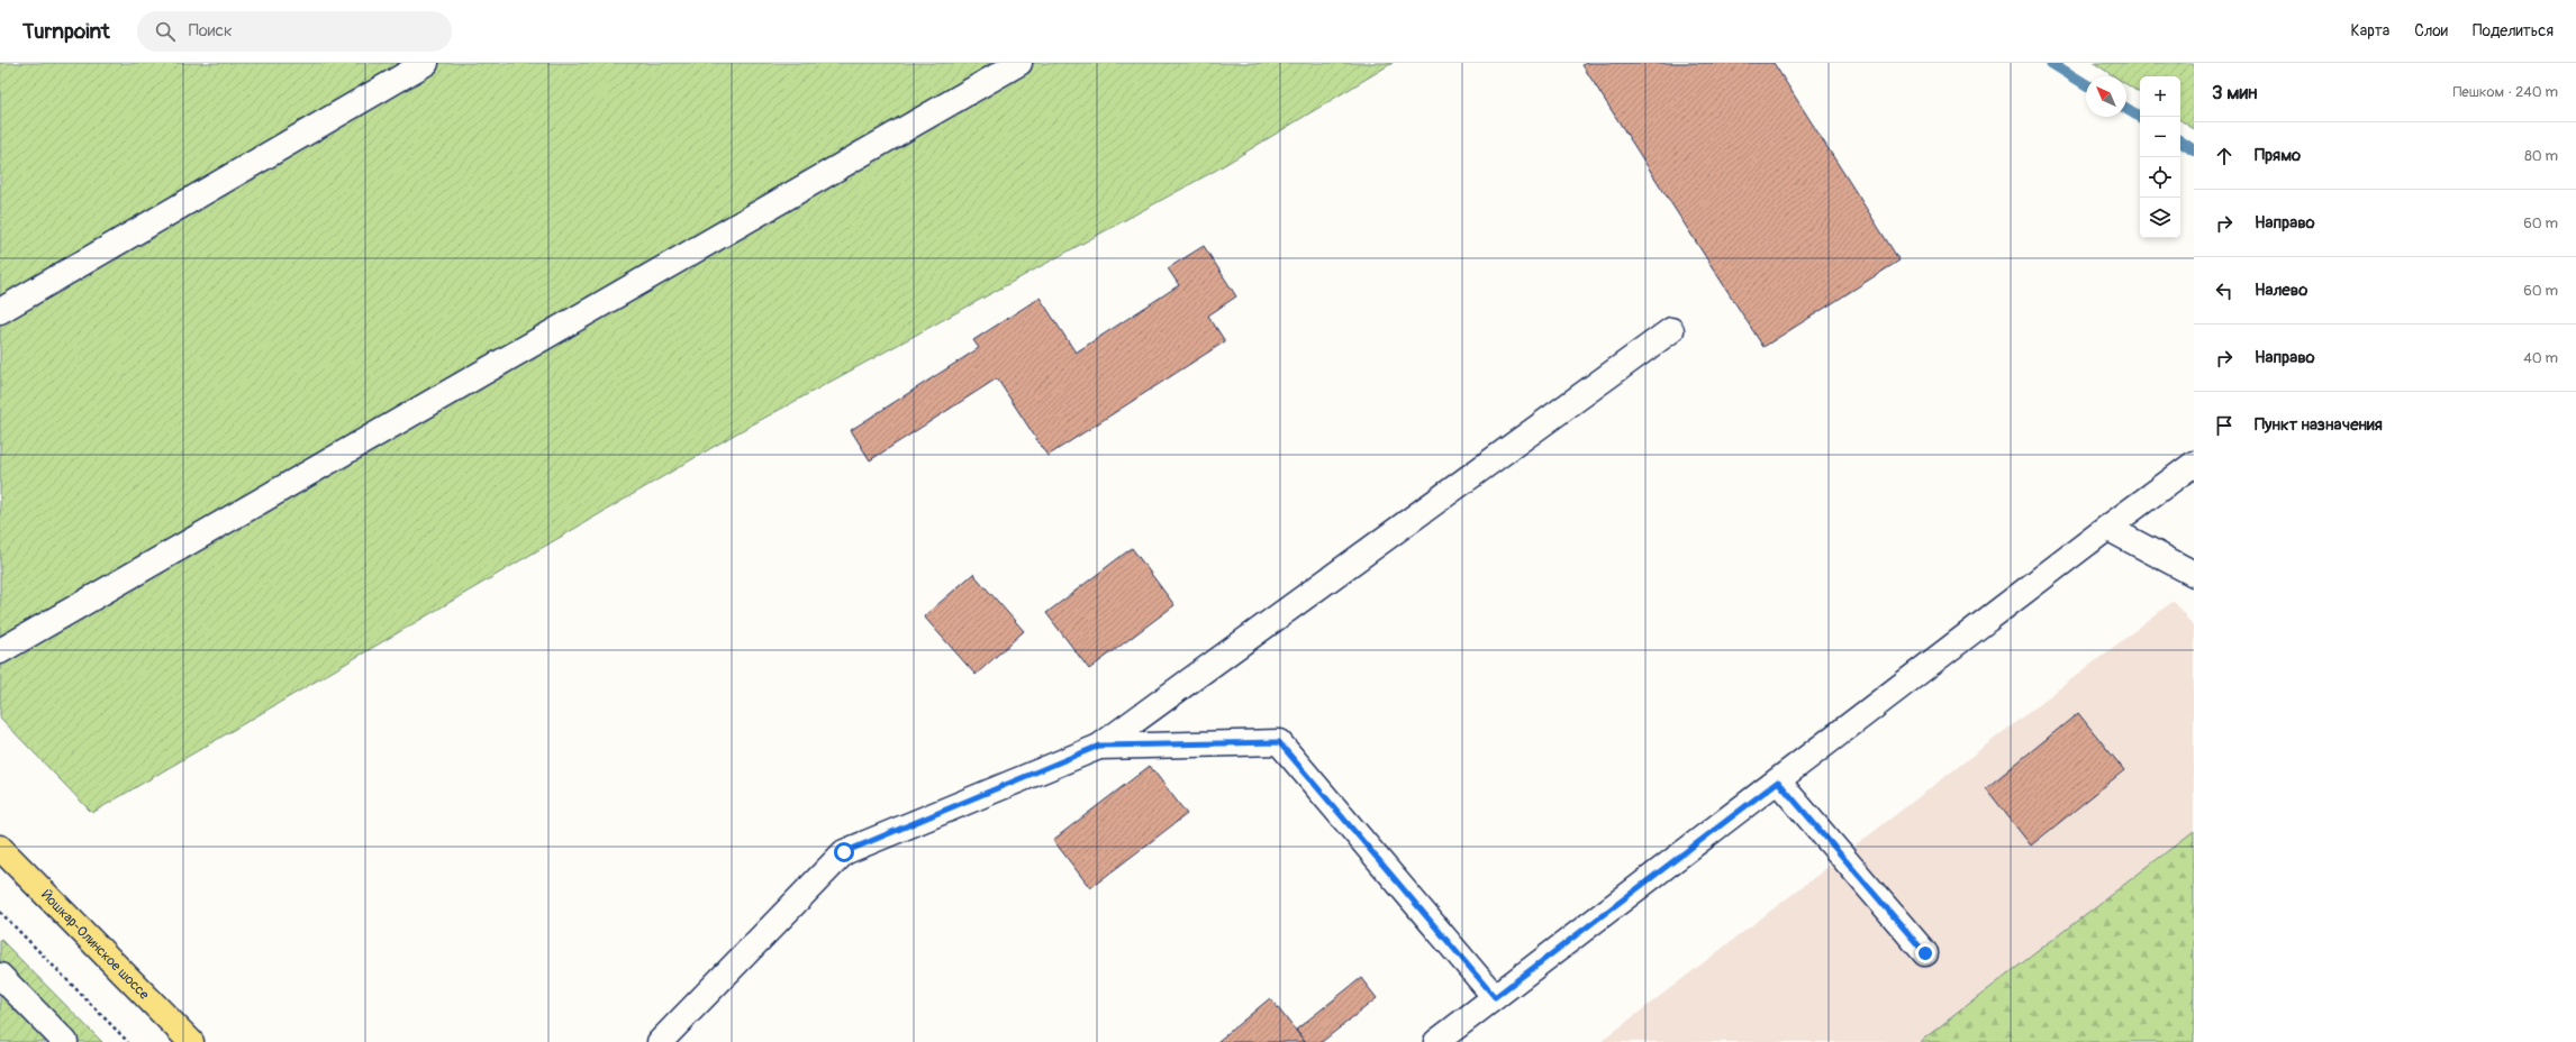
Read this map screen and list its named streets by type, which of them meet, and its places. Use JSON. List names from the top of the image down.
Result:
{
  "streets": {
    "main road": ["Йошкар-Олинское шоссе"]
  },
  "north": "top left",
  "page": {
    "header": "Turnpoint",
    "search": "Поиск",
    "nav": ["Карта", "Слои", "Поделиться"],
    "heading": ["3 мин", "Пешком · 240 m"],
    "map_buttons": ["+", "−"],
    "list": [
      ["Прямо", "80 m"],
      ["Направо", "60 m"],
      ["Налево", "60 m"],
      ["Направо", "40 m"],
      "Пункт назначения"
    ]
  }
}
